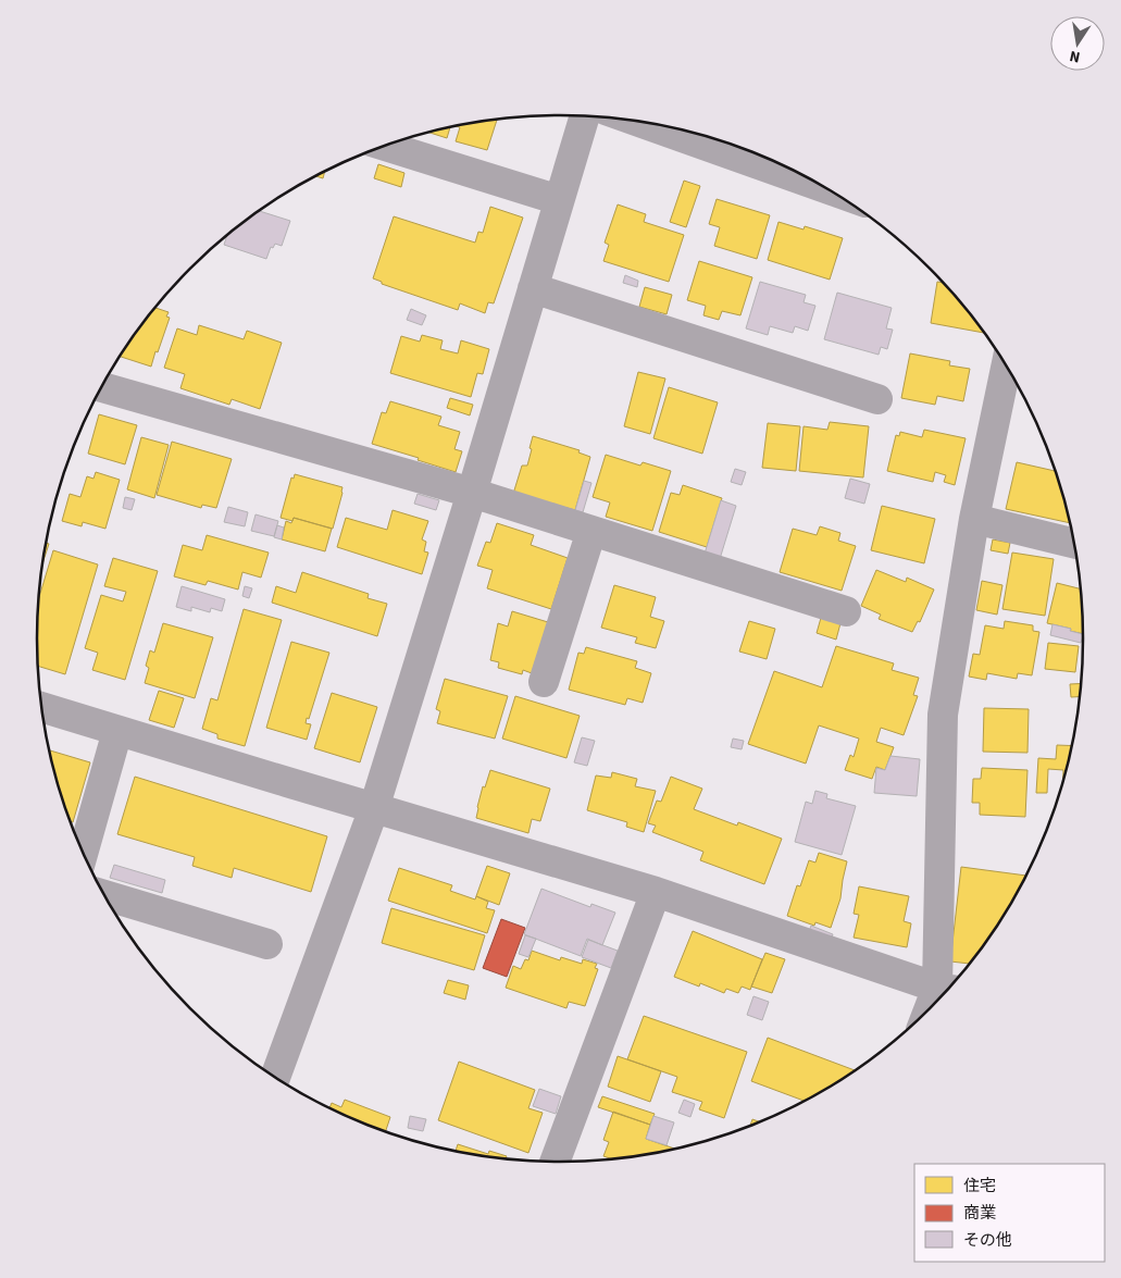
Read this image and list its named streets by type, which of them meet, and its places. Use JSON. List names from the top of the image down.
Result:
{
  "legend": ["住宅", "商業", "その他"],
  "north": "bottom"
}
